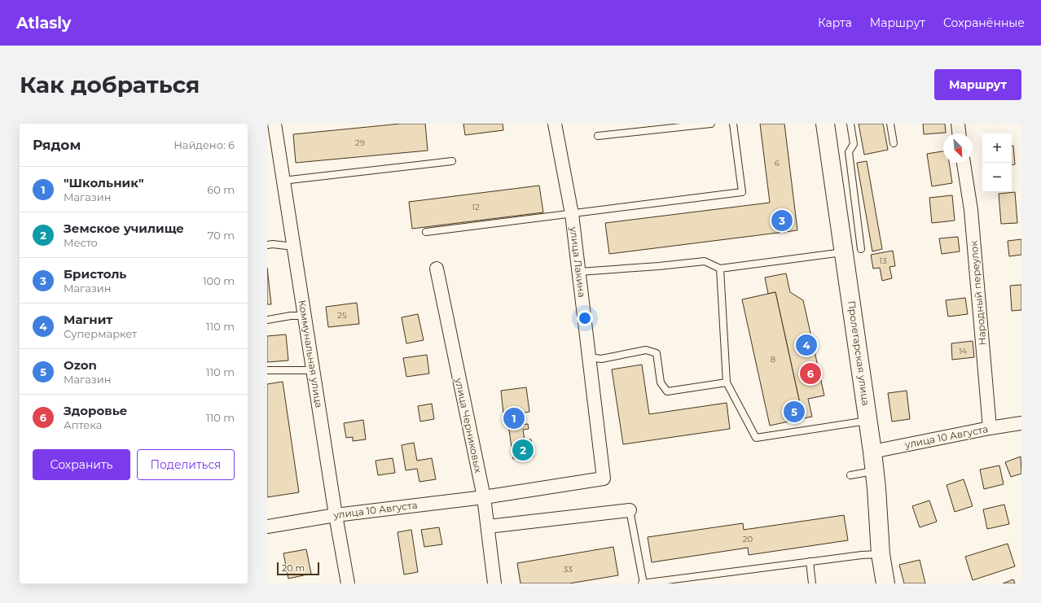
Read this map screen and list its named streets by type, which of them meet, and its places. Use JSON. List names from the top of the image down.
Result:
{
  "streets": {
    "street": [
      "улица Лакина",
      "Народный переулок",
      "Пролетарская улица",
      "Коммунальная улица",
      "улица Черниковых",
      "улица 10 Августа"
    ]
  },
  "crossings": [
    ["улица Лакина", "улица 10 Августа"],
    ["Народный переулок", "улица 10 Августа"],
    ["Пролетарская улица", "улица 10 Августа"],
    ["Коммунальная улица", "улица 10 Августа"],
    ["улица Черниковых", "улица 10 Августа"]
  ],
  "house_numbers": [
    "29",
    "6",
    "12",
    "13",
    "25",
    "14",
    "8",
    "20",
    "33"
  ],
  "scale_bar": "20 m",
  "north": "bottom right",
  "page": {
    "header": "Atlasly",
    "nav": ["Карта", "Маршрут", "Сохранённые"],
    "buttons": [
      "Маршрут",
      ["Сохранить", "Поделиться"]
    ],
    "title": "Как добраться",
    "heading": ["Рядом", "Найдено: 6"],
    "map_buttons": ["+", "−"],
    "list": [
      {
        "mark": "1",
        "name": "\"Школьник\"",
        "note": "Магазин",
        "value": "60 m"
      },
      {
        "mark": "2",
        "name": "Земское училище",
        "note": "Место",
        "value": "70 m"
      },
      {
        "mark": "3",
        "name": "Бристоль",
        "note": "Магазин",
        "value": "100 m"
      },
      {
        "mark": "4",
        "name": "Магнит",
        "note": "Супермаркет",
        "value": "110 m"
      },
      {
        "mark": "5",
        "name": "Ozon",
        "note": "Магазин",
        "value": "110 m"
      },
      {
        "mark": "6",
        "name": "Здоровье",
        "note": "Аптека",
        "value": "110 m"
      }
    ],
    "pins": [
      "3",
      "4",
      "6",
      "5",
      "1",
      "2"
    ],
    "scale": "20 m"
  }
}
